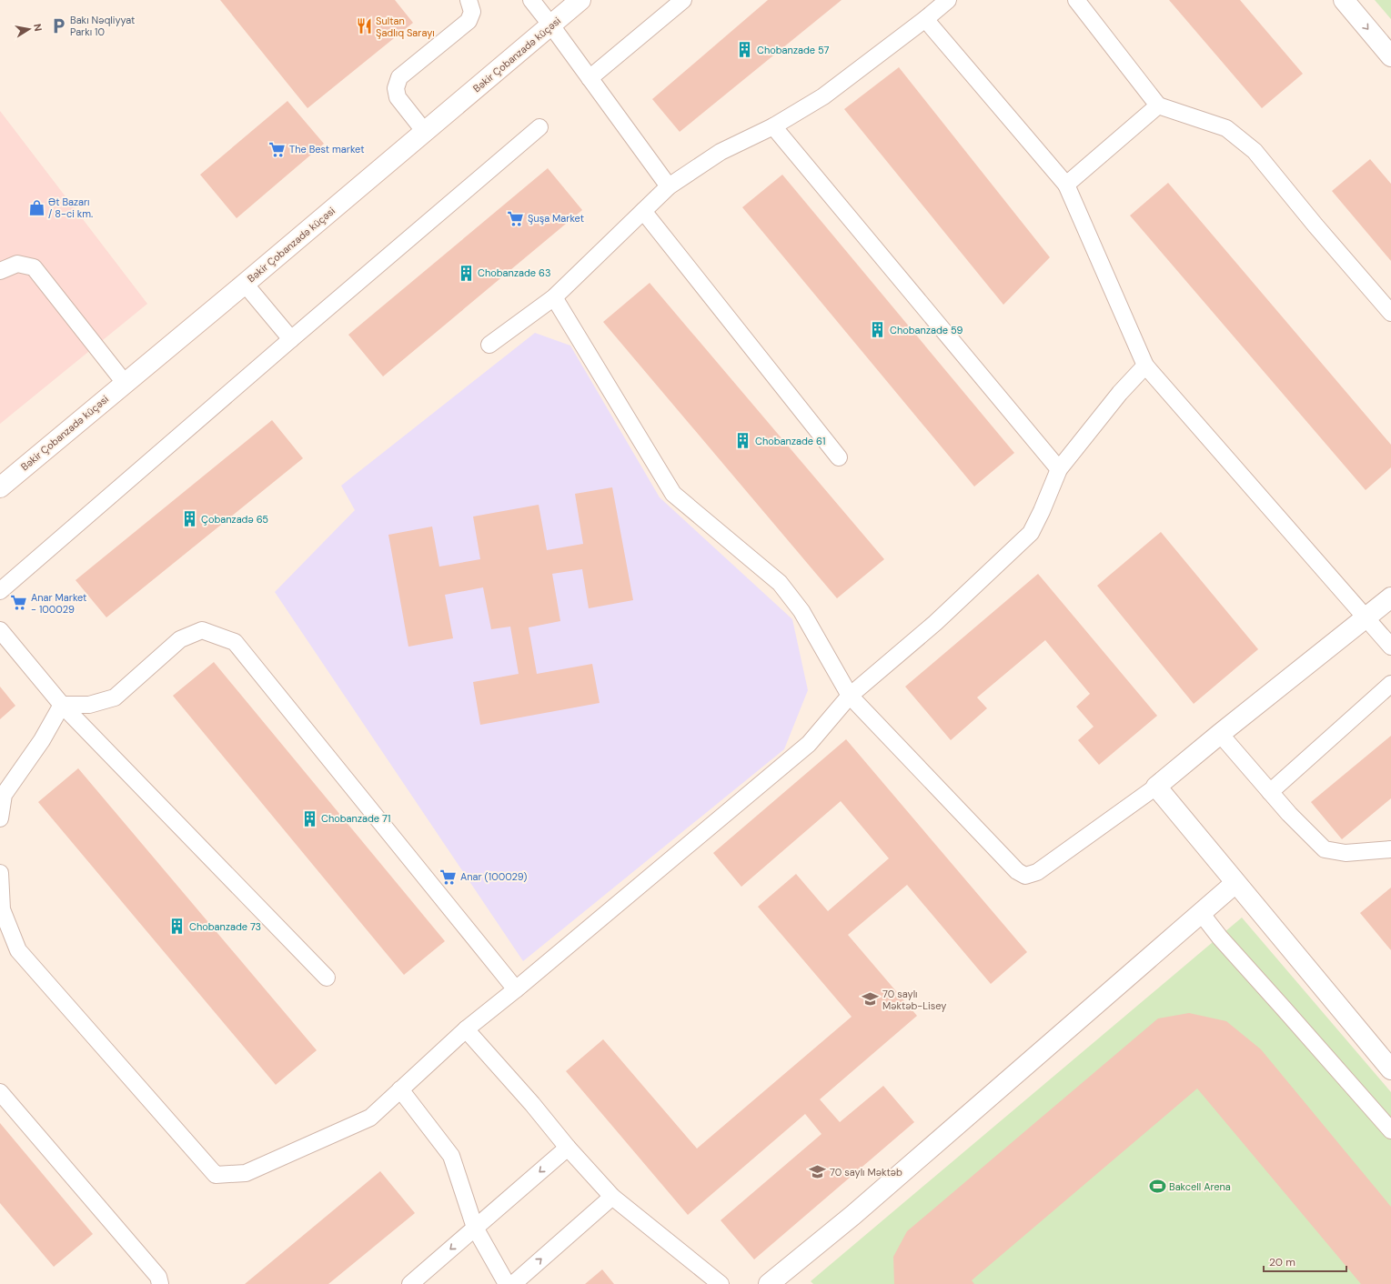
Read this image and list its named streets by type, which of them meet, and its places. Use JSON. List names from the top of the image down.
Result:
{
  "streets": {
    "street": ["Bəkir Çobanzadə küçəsi"]
  },
  "places": {
    "parking": ["Bakı Nəqliyyat Parkı 10"],
    "restaurant": ["Sultan Şadlıq Sarayı"],
    "building": [
      "Chobanzade 57",
      "Chobanzade 63",
      "Chobanzade 59",
      "Chobanzade 61",
      "Çobanzadə 65",
      "Chobanzade 71",
      "Chobanzade 73"
    ],
    "supermarket": [
      "The Best market",
      "Şuşa Market",
      "Anar Market - 100029",
      "Anar (100029)"
    ],
    "shop": ["Ət Bazarı / 8-ci km."],
    "school or university": ["70 saylı Məktəb-Lisey", "70 saylı Məktəb"],
    "sports": ["Bakcell Arena"]
  },
  "scale_bar": "20 m",
  "north": "right"
}
